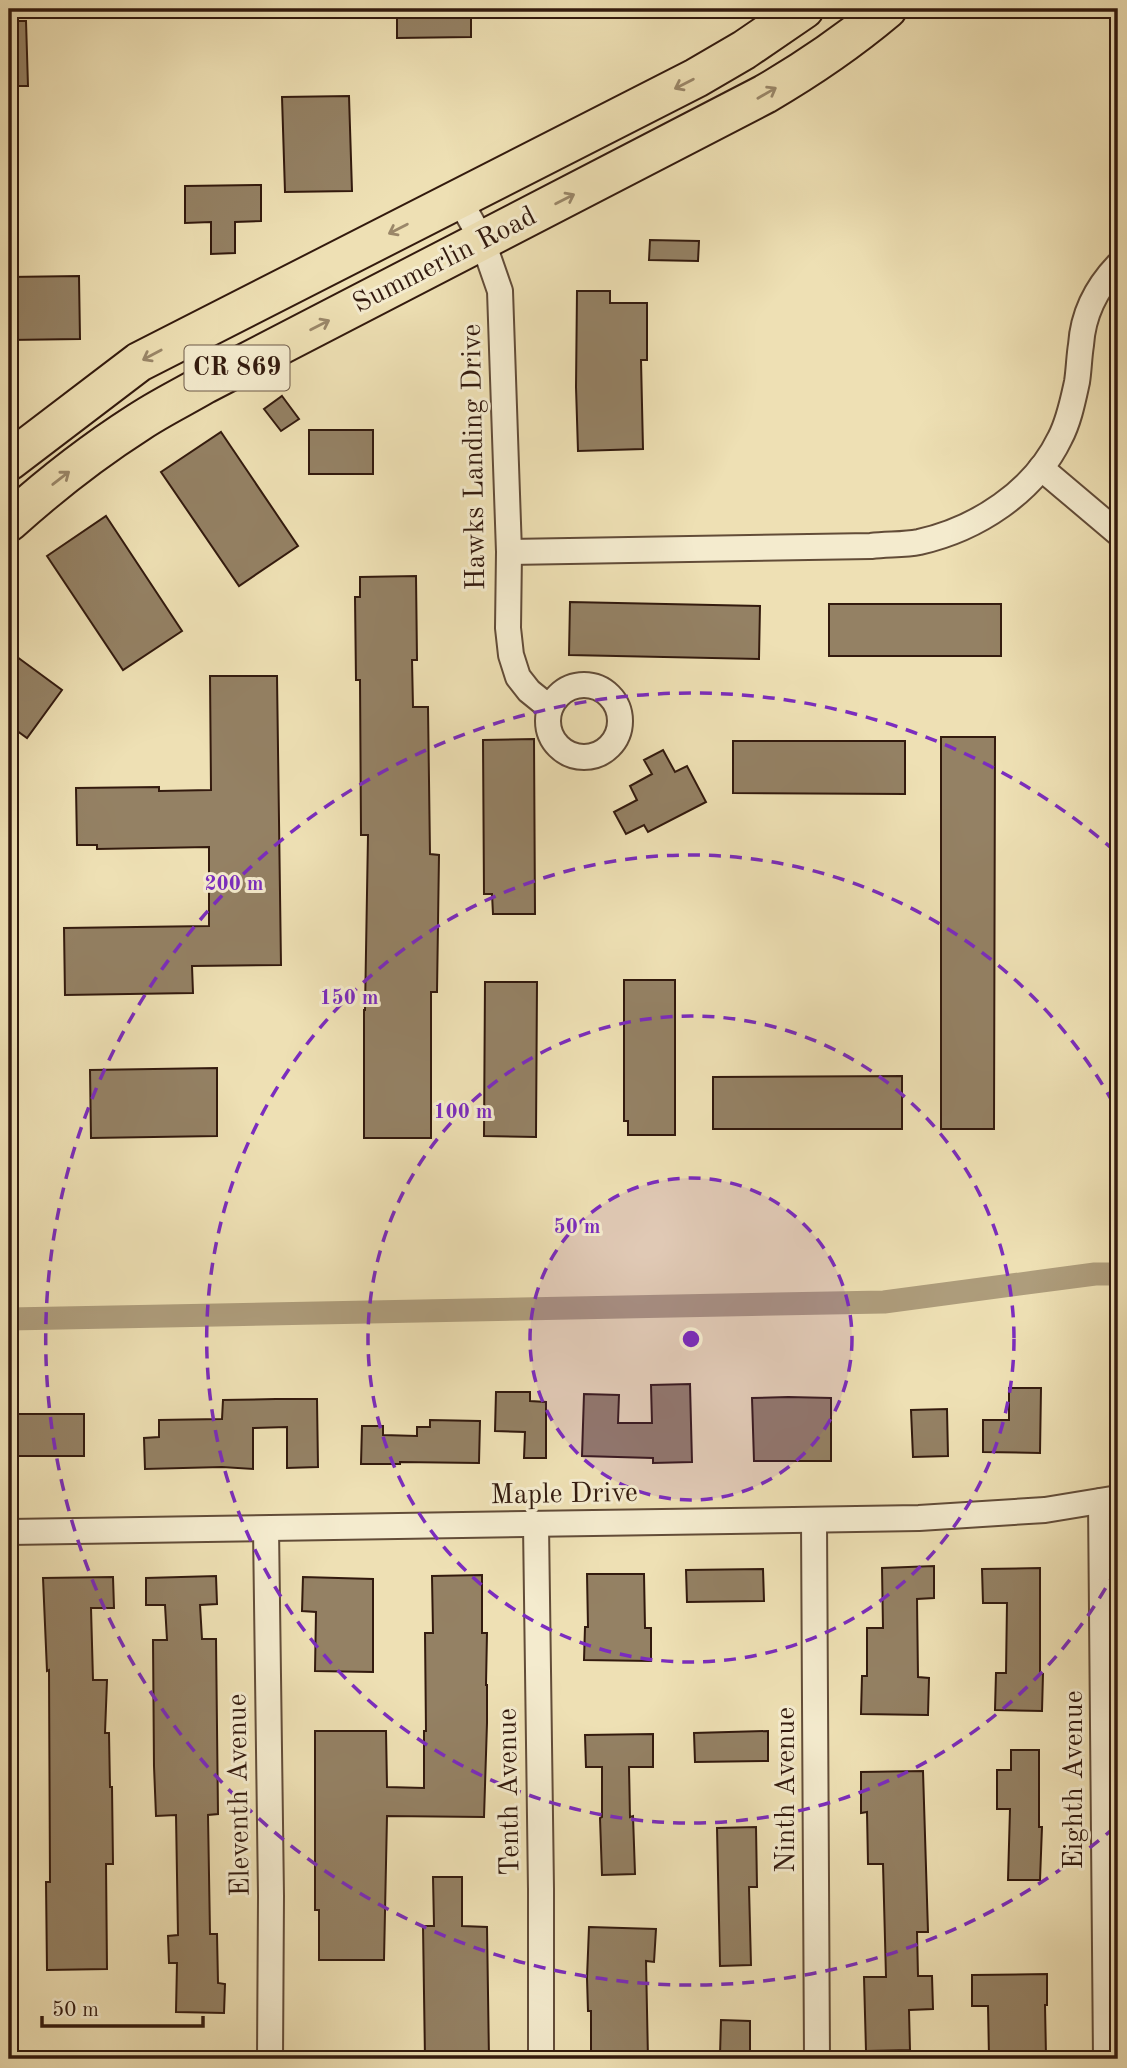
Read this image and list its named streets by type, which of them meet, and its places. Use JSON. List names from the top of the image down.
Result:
{
  "streets": {
    "main road": ["Summerlin Road", "CR 869"],
    "street": [
      "Hawks Landing Drive",
      "Maple Drive",
      "Eighth Avenue",
      "Ninth Avenue",
      "Tenth Avenue",
      "Eleventh Avenue"
    ]
  },
  "crossings": [
    ["Summerlin Road", "Hawks Landing Drive"],
    ["Maple Drive", "Eighth Avenue"],
    ["Maple Drive", "Ninth Avenue"],
    ["Maple Drive", "Tenth Avenue"],
    ["Maple Drive", "Eleventh Avenue"]
  ],
  "scale_bar": "50 m",
  "rings": [
    "200 m",
    "150 m",
    "100 m",
    "50 m"
  ]
}
